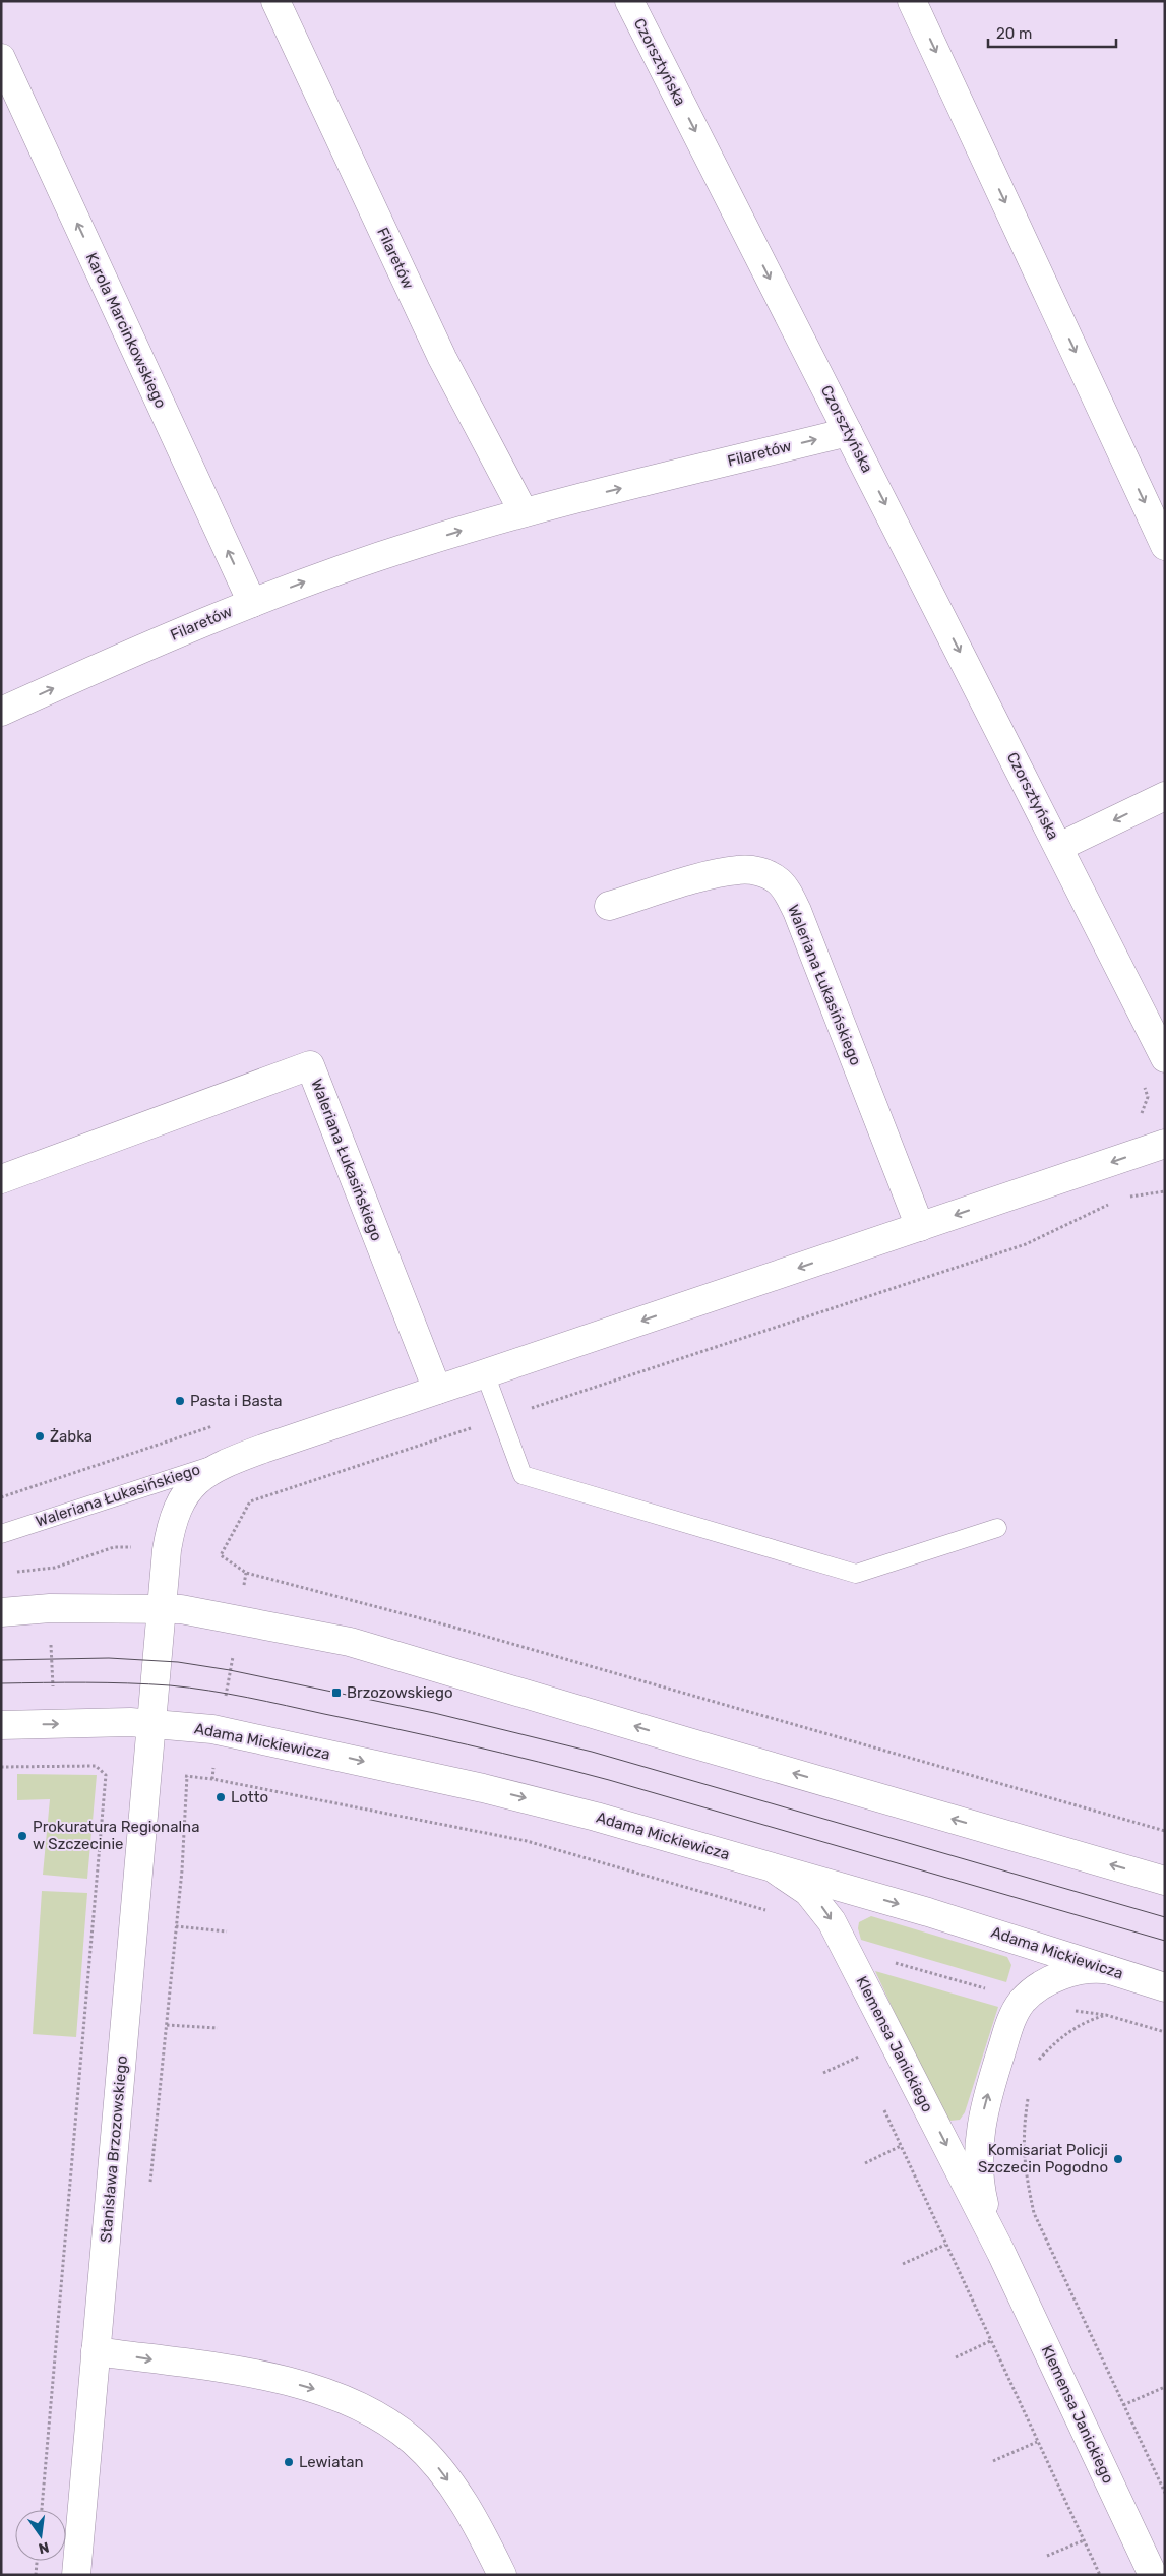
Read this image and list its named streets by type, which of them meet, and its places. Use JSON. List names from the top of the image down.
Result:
{
  "streets": {
    "street": [
      "Czorsztyńska",
      "Filaretów",
      "Karola Marcinkowskiego",
      "Waleriana Łukasińskiego",
      "Adama Mickiewicza",
      "Klemensa Janickiego",
      "Stanisława Brzozowskiego"
    ]
  },
  "crossings": [
    ["Czorsztyńska", "Filaretów"],
    ["Filaretów", "Karola Marcinkowskiego"],
    ["Adama Mickiewicza", "Klemensa Janickiego"],
    ["Adama Mickiewicza", "Stanisława Brzozowskiego"]
  ],
  "one_way": ["Filaretów", "Karola Marcinkowskiego"],
  "places": {
    "other": [
      "Pasta i Basta",
      "Żabka",
      "Lotto",
      "Prokuratura Regionalna w Szczecinie",
      "Komisariat Policji Szczecin Pogodno",
      "Lewiatan"
    ],
    "transit": ["Brzozowskiego"]
  },
  "scale_bar": "20 m",
  "north": "bottom"
}
